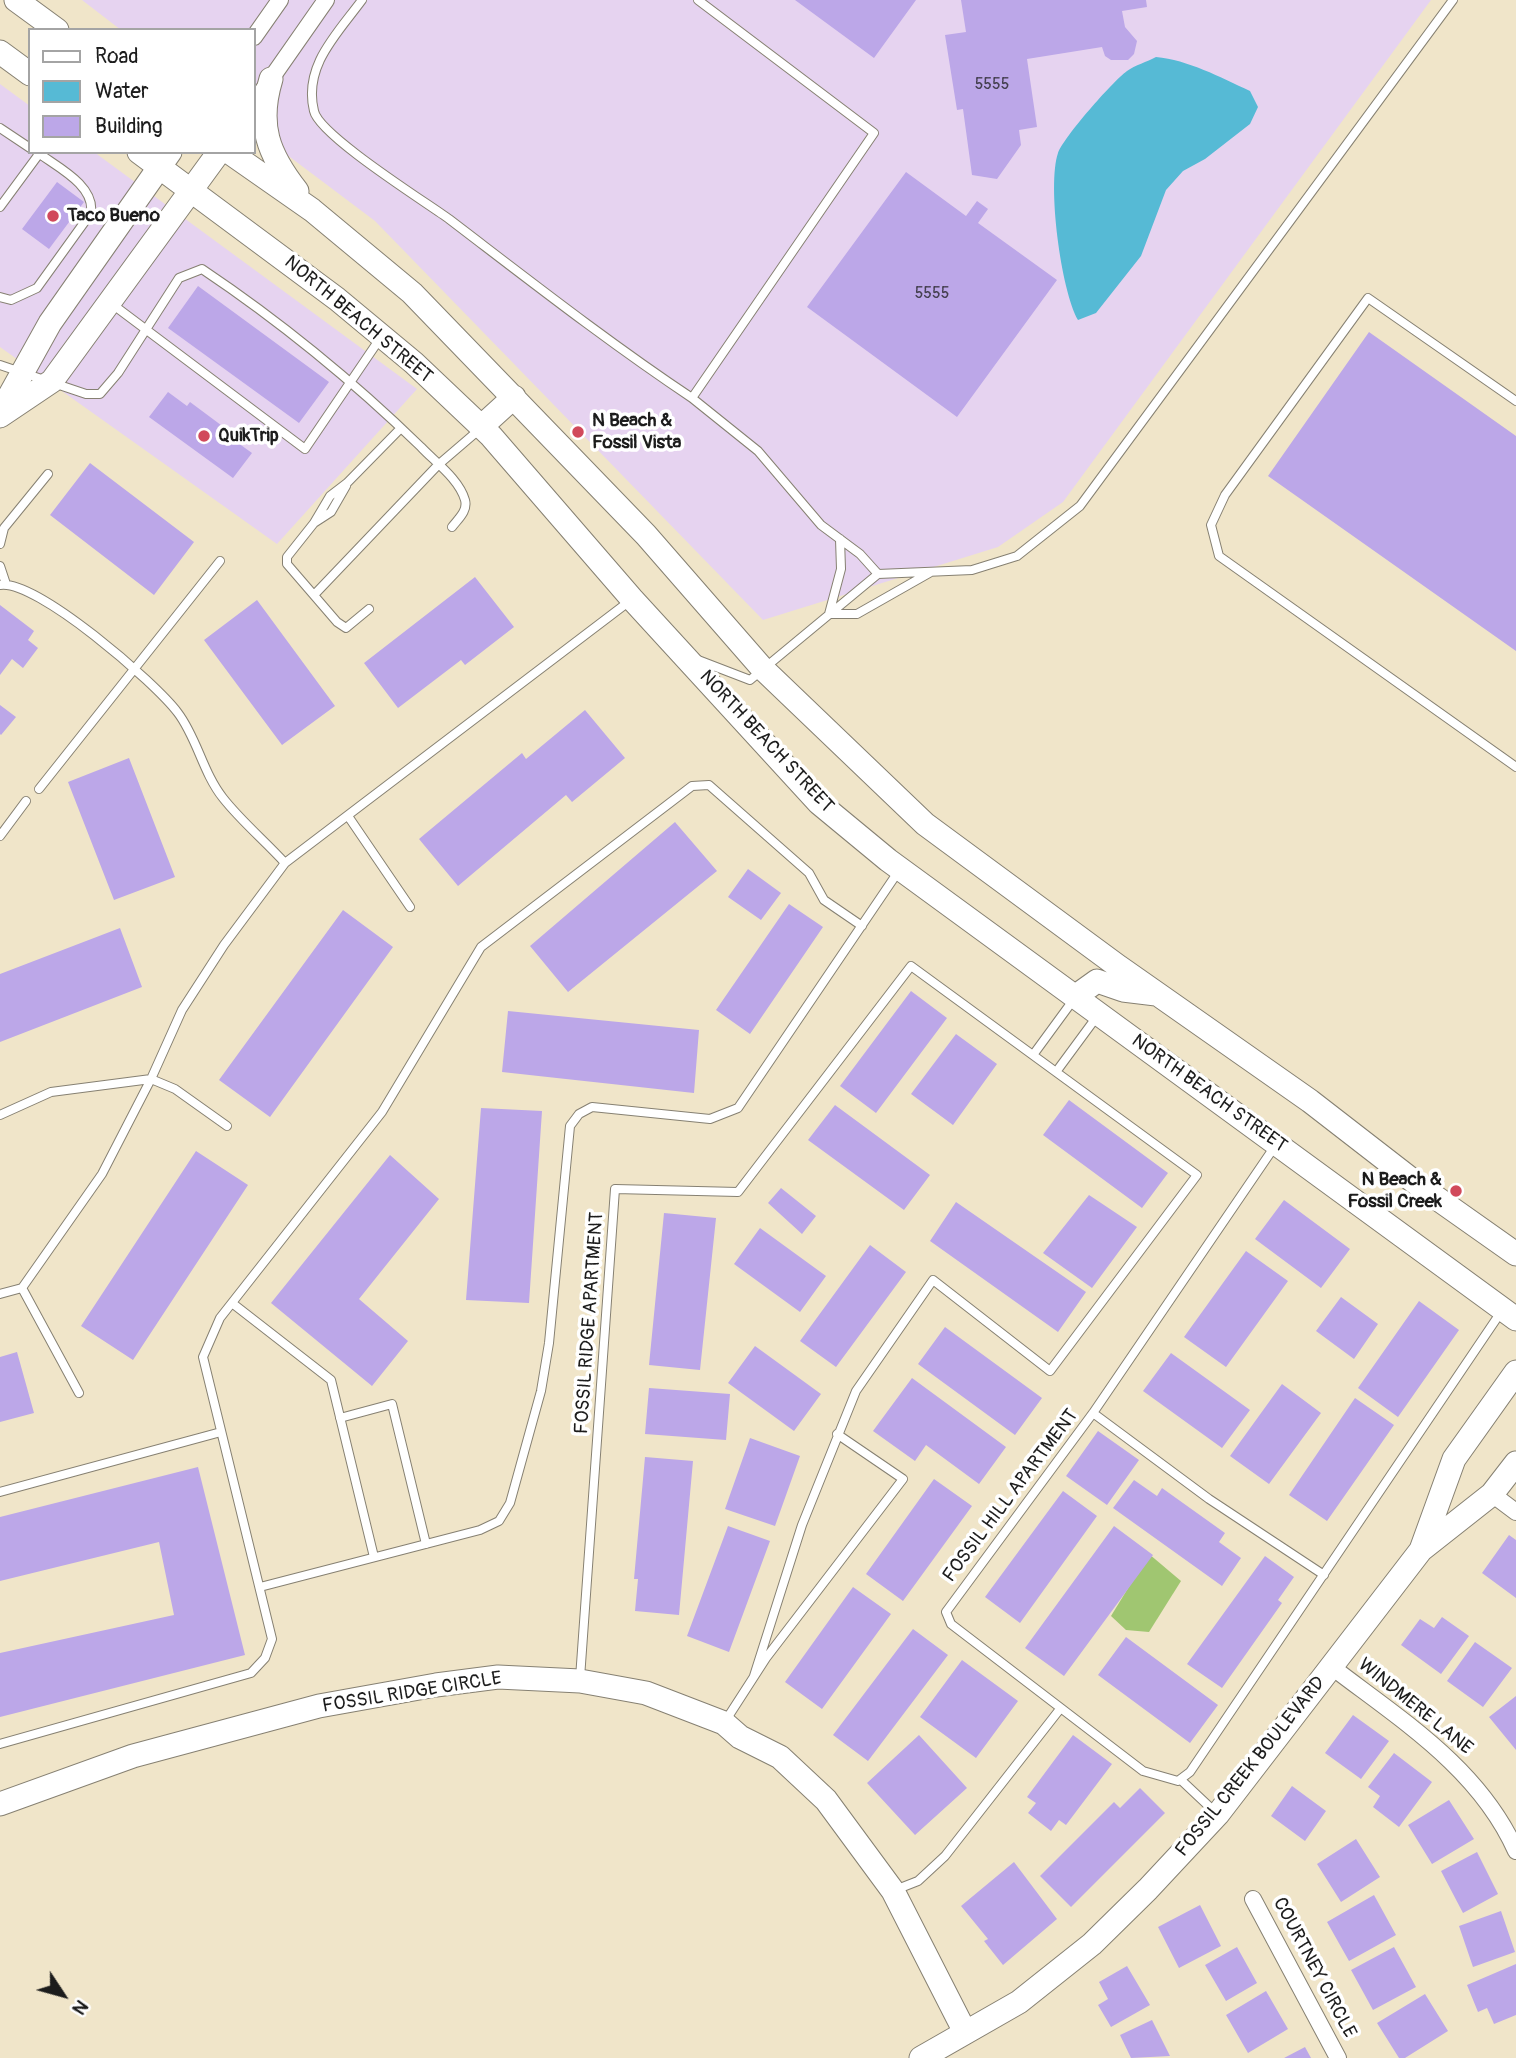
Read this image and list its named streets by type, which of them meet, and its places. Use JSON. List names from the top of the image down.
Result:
{
  "streets": {
    "main road": ["NORTH BEACH STREET", "FOSSIL RIDGE CIRCLE", "FOSSIL CREEK BOULEVARD"],
    "street": ["WINDMERE LANE", "COURTNEY CIRCLE"],
    "lane": ["FOSSIL RIDGE APARTMENT", "FOSSIL HILL APARTMENT"]
  },
  "crossings": [
    ["NORTH BEACH STREET", "FOSSIL HILL APARTMENT"],
    ["FOSSIL RIDGE APARTMENT", "FOSSIL RIDGE CIRCLE"],
    ["FOSSIL RIDGE CIRCLE", "FOSSIL CREEK BOULEVARD"],
    ["WINDMERE LANE", "FOSSIL CREEK BOULEVARD"]
  ],
  "places": [
    "Taco Bueno",
    "N Beach & Fossil Vista",
    "QuikTrip",
    "N Beach & Fossil Creek"
  ],
  "house_numbers": ["5555", "5555"],
  "legend": ["Road", "Water", "Building"],
  "north": "bottom right"
}
